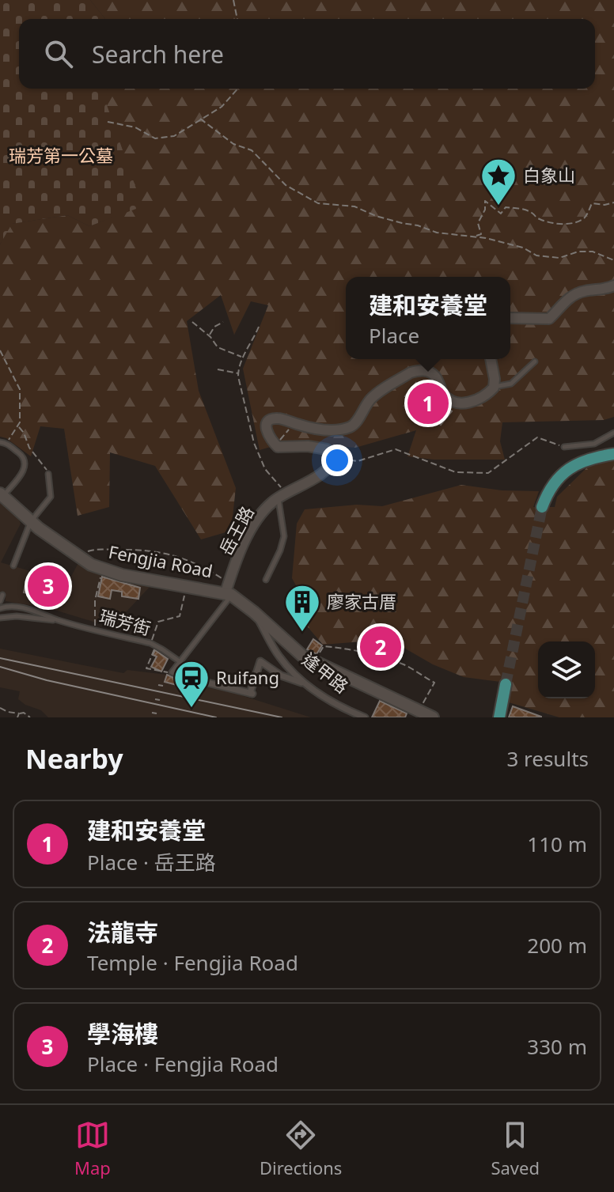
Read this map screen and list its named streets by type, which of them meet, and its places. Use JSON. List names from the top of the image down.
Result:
{
  "streets": {
    "main road": ["Fengjia Road"],
    "street": ["岳王路", "逢甲路"],
    "lane": ["瑞芳街"]
  },
  "crossings": [
    ["岳王路", "Fengjia Road"],
    ["Fengjia Road", "逢甲路"]
  ],
  "parks": ["瑞芳第一公墓"],
  "places": {
    "place": ["白象山"],
    "building": ["廖家古厝"],
    "station": ["Ruifang"]
  },
  "page": {
    "search": "Search here",
    "popup": ["建和安養堂", "Place"],
    "pins": ["1", "3", "2"],
    "heading": ["Nearby", "3 results"],
    "list": [
      {
        "mark": "1",
        "name": "建和安養堂",
        "note": "Place · 岳王路",
        "value": "110 m"
      },
      {
        "mark": "2",
        "name": "法龍寺",
        "note": "Temple · Fengjia Road",
        "value": "200 m"
      },
      {
        "mark": "3",
        "name": "學海樓",
        "note": "Place · Fengjia Road",
        "value": "330 m"
      }
    ],
    "nav": ["Map", "Directions", "Saved"]
  }
}
